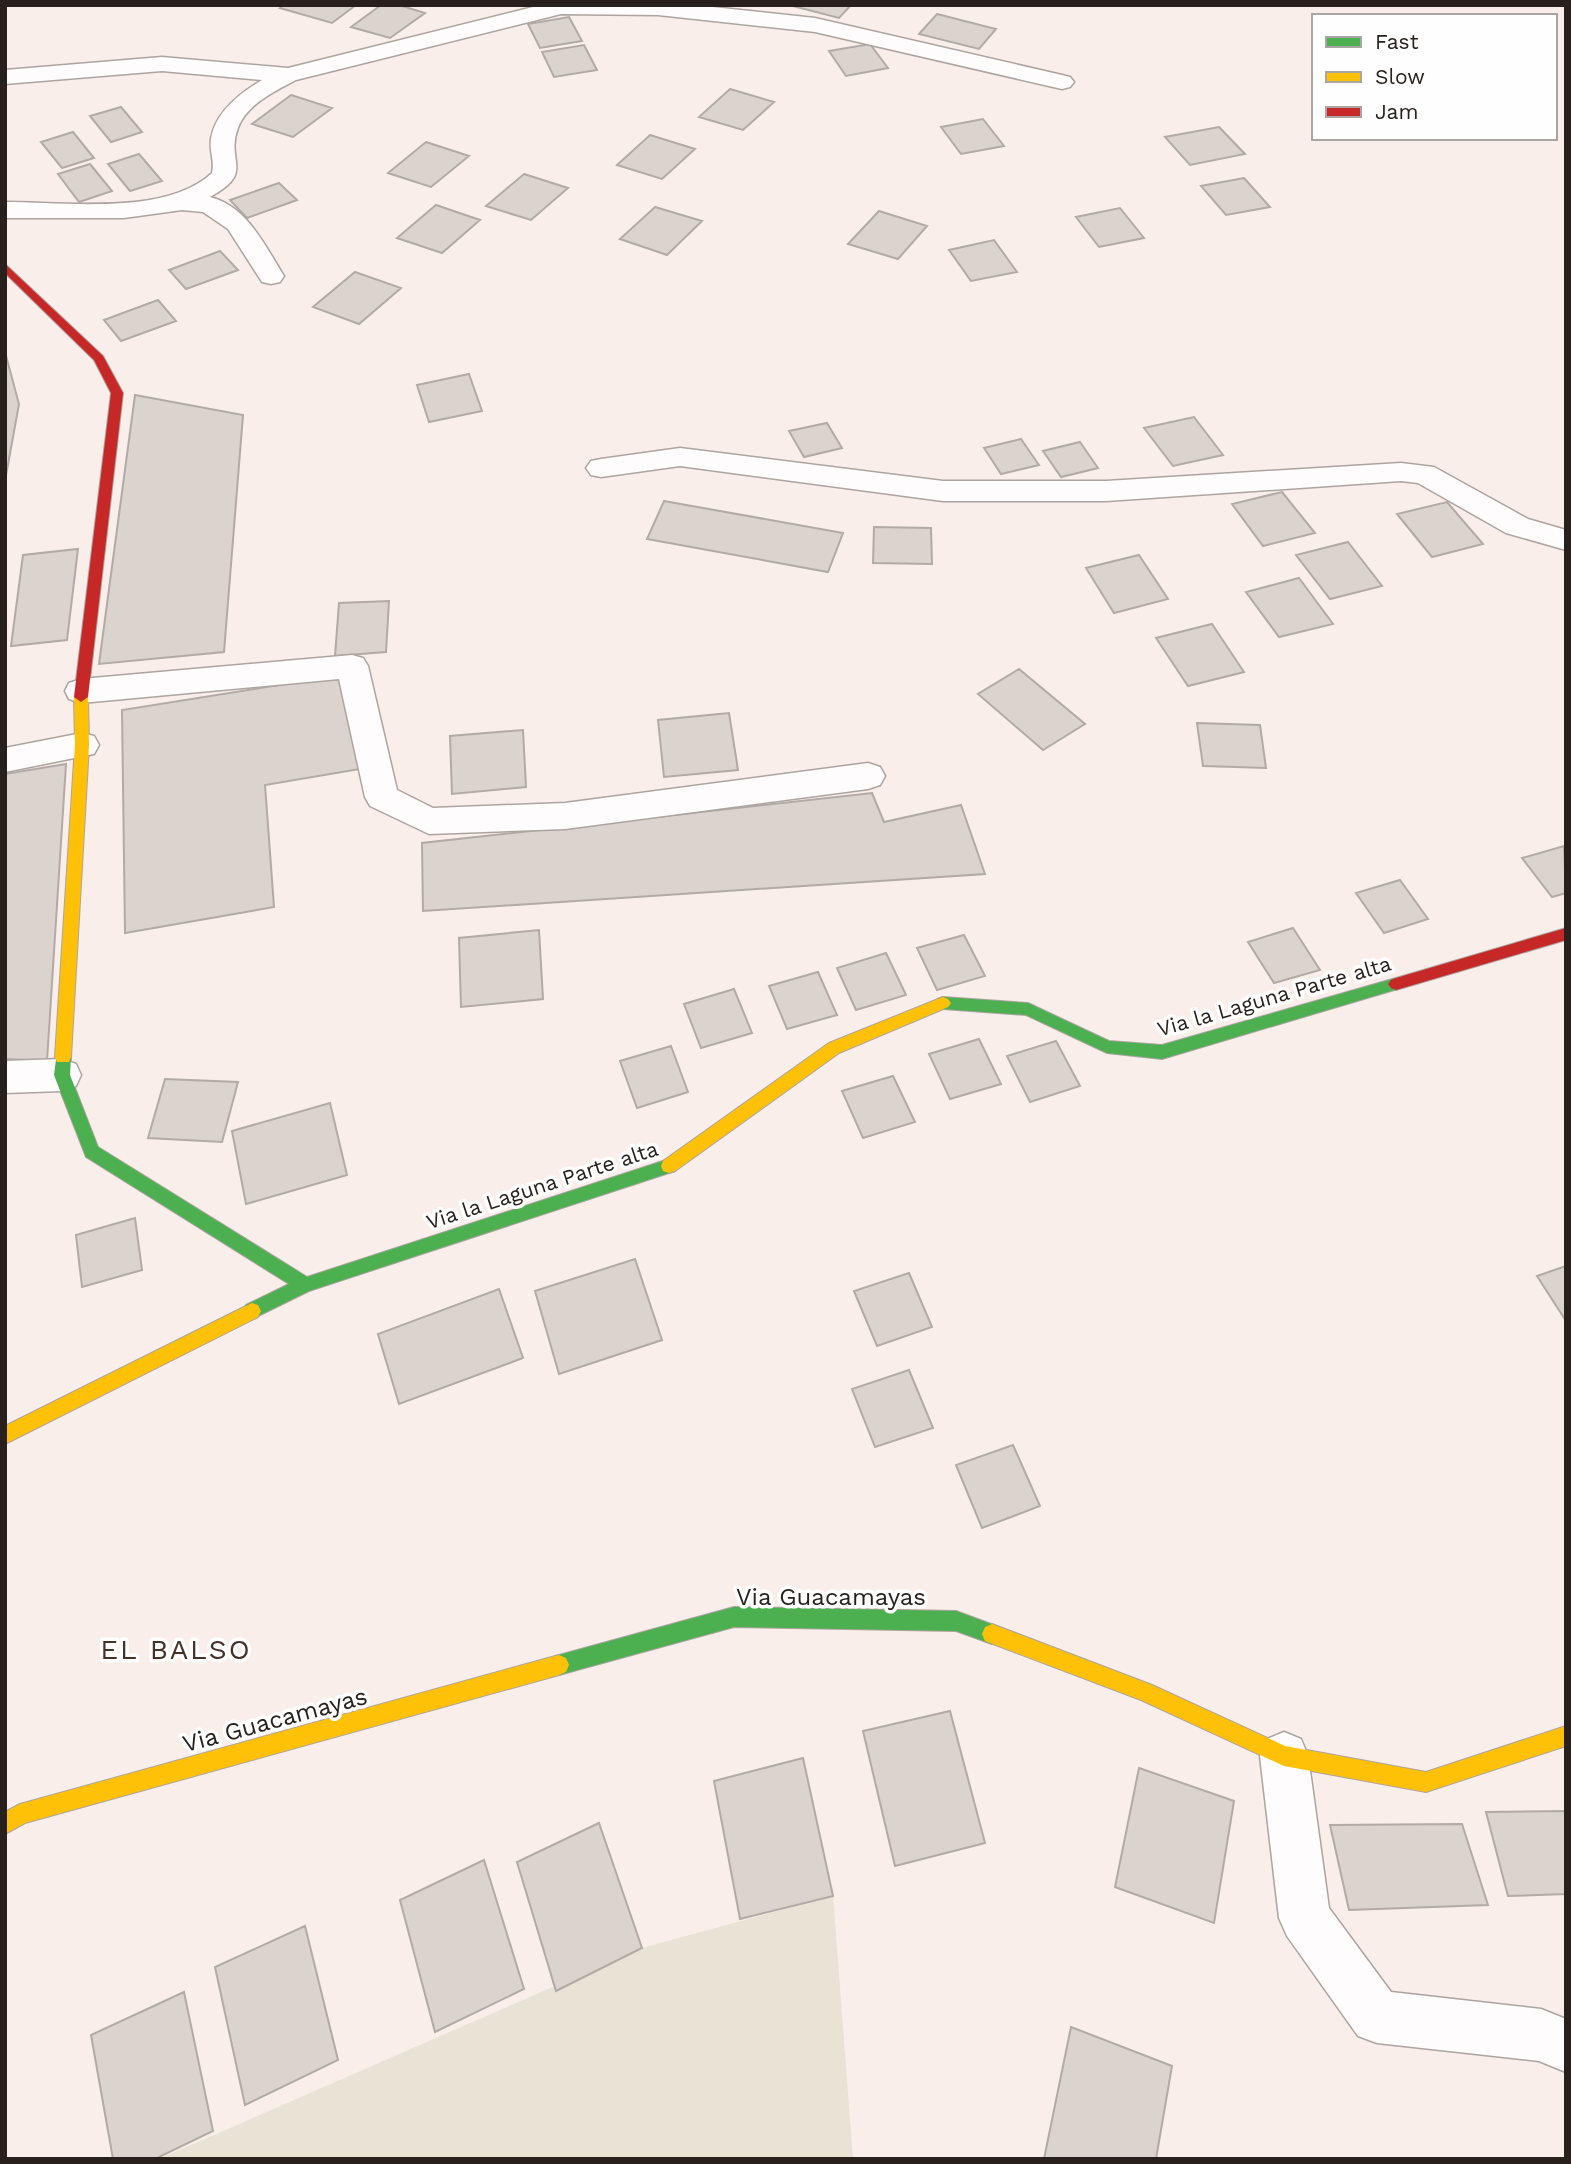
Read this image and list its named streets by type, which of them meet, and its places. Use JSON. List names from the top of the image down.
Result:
{
  "streets": {
    "street": ["Via la Laguna Parte alta", "Via Guacamayas"]
  },
  "districts": ["EL BALSO"],
  "legend": ["Fast", "Slow", "Jam"]
}
